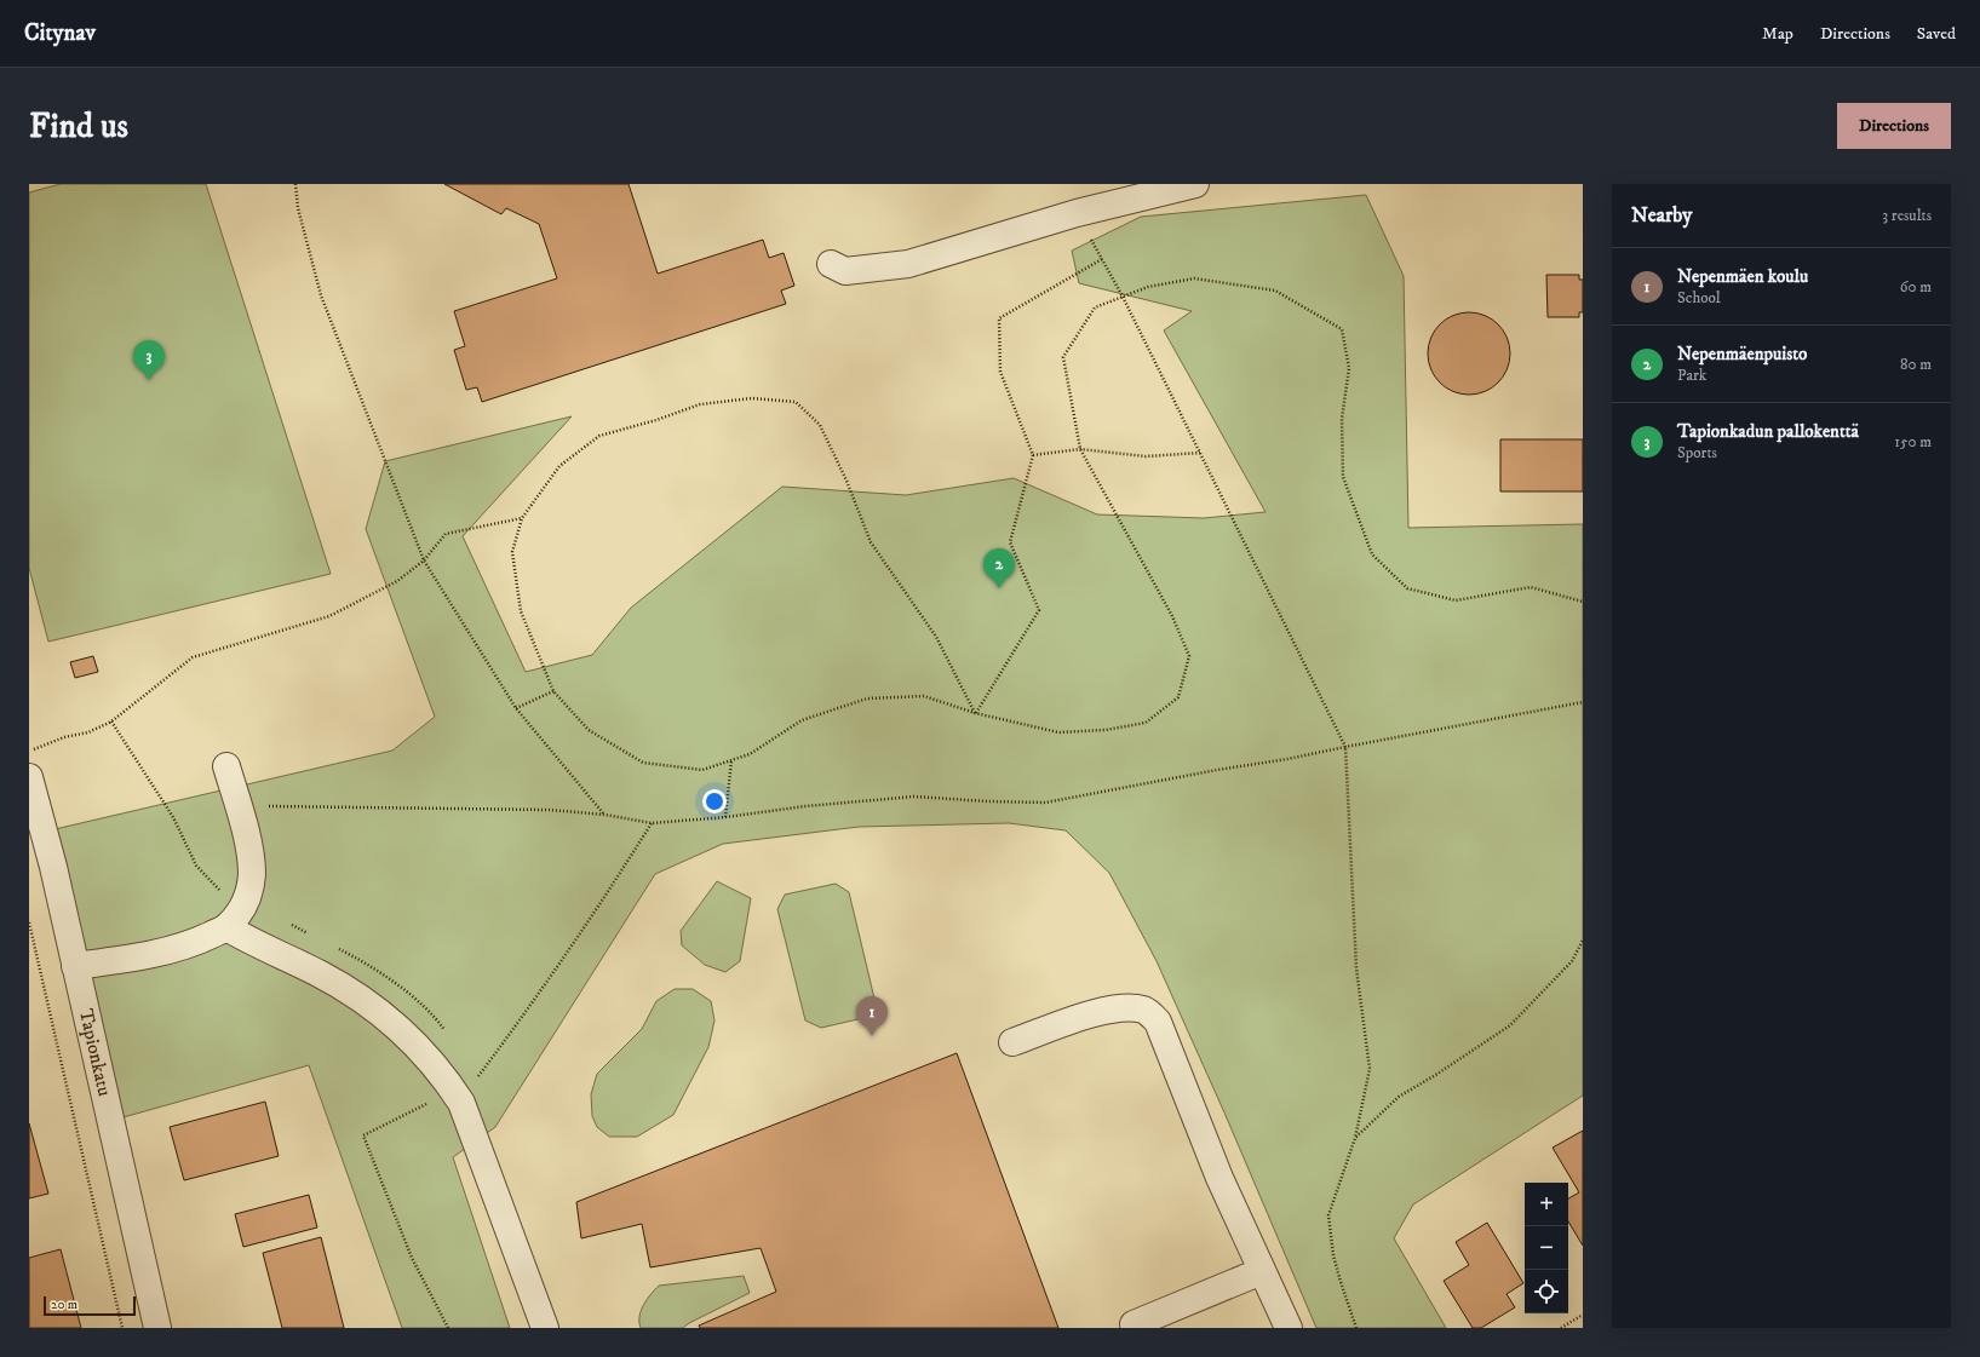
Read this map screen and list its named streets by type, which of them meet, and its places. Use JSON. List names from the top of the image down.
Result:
{
  "streets": {
    "street": ["Tapionkatu"]
  },
  "scale_bar": "20 m",
  "page": {
    "header": "Citynav",
    "nav": ["Map", "Directions", "Saved"],
    "buttons": "Directions",
    "title": "Find us",
    "heading": ["Nearby", "3 results"],
    "list": [
      {
        "mark": "1",
        "name": "Nepenmäen koulu",
        "note": "School",
        "value": "60 m"
      },
      {
        "mark": "2",
        "name": "Nepenmäenpuisto",
        "note": "Park",
        "value": "80 m"
      },
      {
        "mark": "3",
        "name": "Tapionkadun pallokenttä",
        "note": "Sports",
        "value": "150 m"
      }
    ],
    "pins": ["3", "2", "1"],
    "map_buttons": ["+", "−"],
    "scale": "20 m"
  }
}
